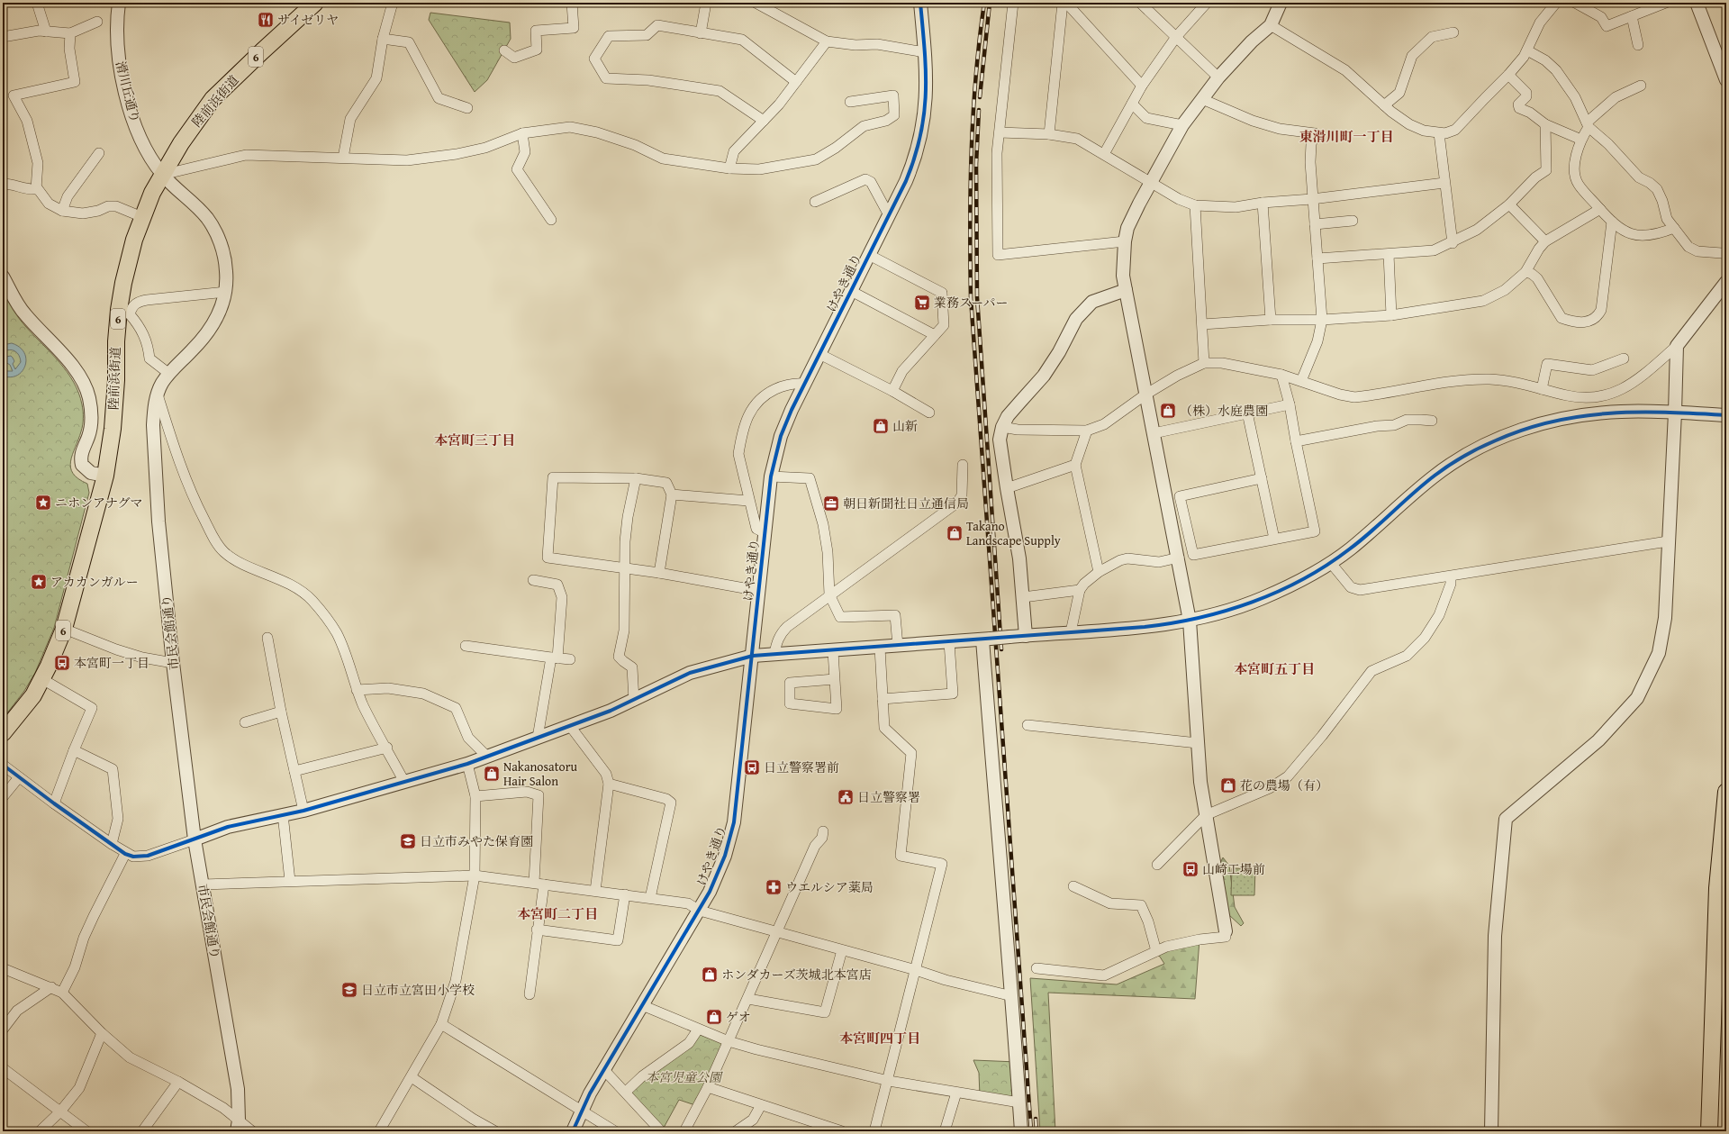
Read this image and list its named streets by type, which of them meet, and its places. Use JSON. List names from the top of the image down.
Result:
{
  "streets": {
    "highway": ["6", "陸前浜街道"],
    "street": ["滑川丘通り", "けやき通り", "市民会館通り"]
  },
  "crossings": [
    ["滑川丘通り", "陸前浜街道"],
    ["滑川丘通り", "市民会館通り"],
    ["陸前浜街道", "市民会館通り"]
  ],
  "districts": [
    "東滑川町一丁目",
    "本宮町三丁目",
    "本宮町五丁目",
    "本宮町二丁目",
    "本宮町四丁目"
  ],
  "parks": ["本宮児童公園"],
  "places": {
    "restaurant": ["サイゼリヤ"],
    "supermarket": ["業務スーパー"],
    "shop": [
      "（株）水庭農園",
      "山新",
      "Takano Landscape Supply",
      "Nakanosatoru Hair Salon",
      "花の農場（有）",
      "ホンダカーズ茨城北本宮店",
      "ゲオ"
    ],
    "place": ["ニホンアナグマ", "アカカンガルー"],
    "office": ["朝日新聞社日立通信局"],
    "bus stop": ["本宮町一丁目", "日立警察署前", "山崎工場前"],
    "public building": ["日立警察署"],
    "school or university": ["日立市みやた保育園", "日立市立宮田小学校"],
    "pharmacy": ["ウエルシア薬局"]
  }
}
